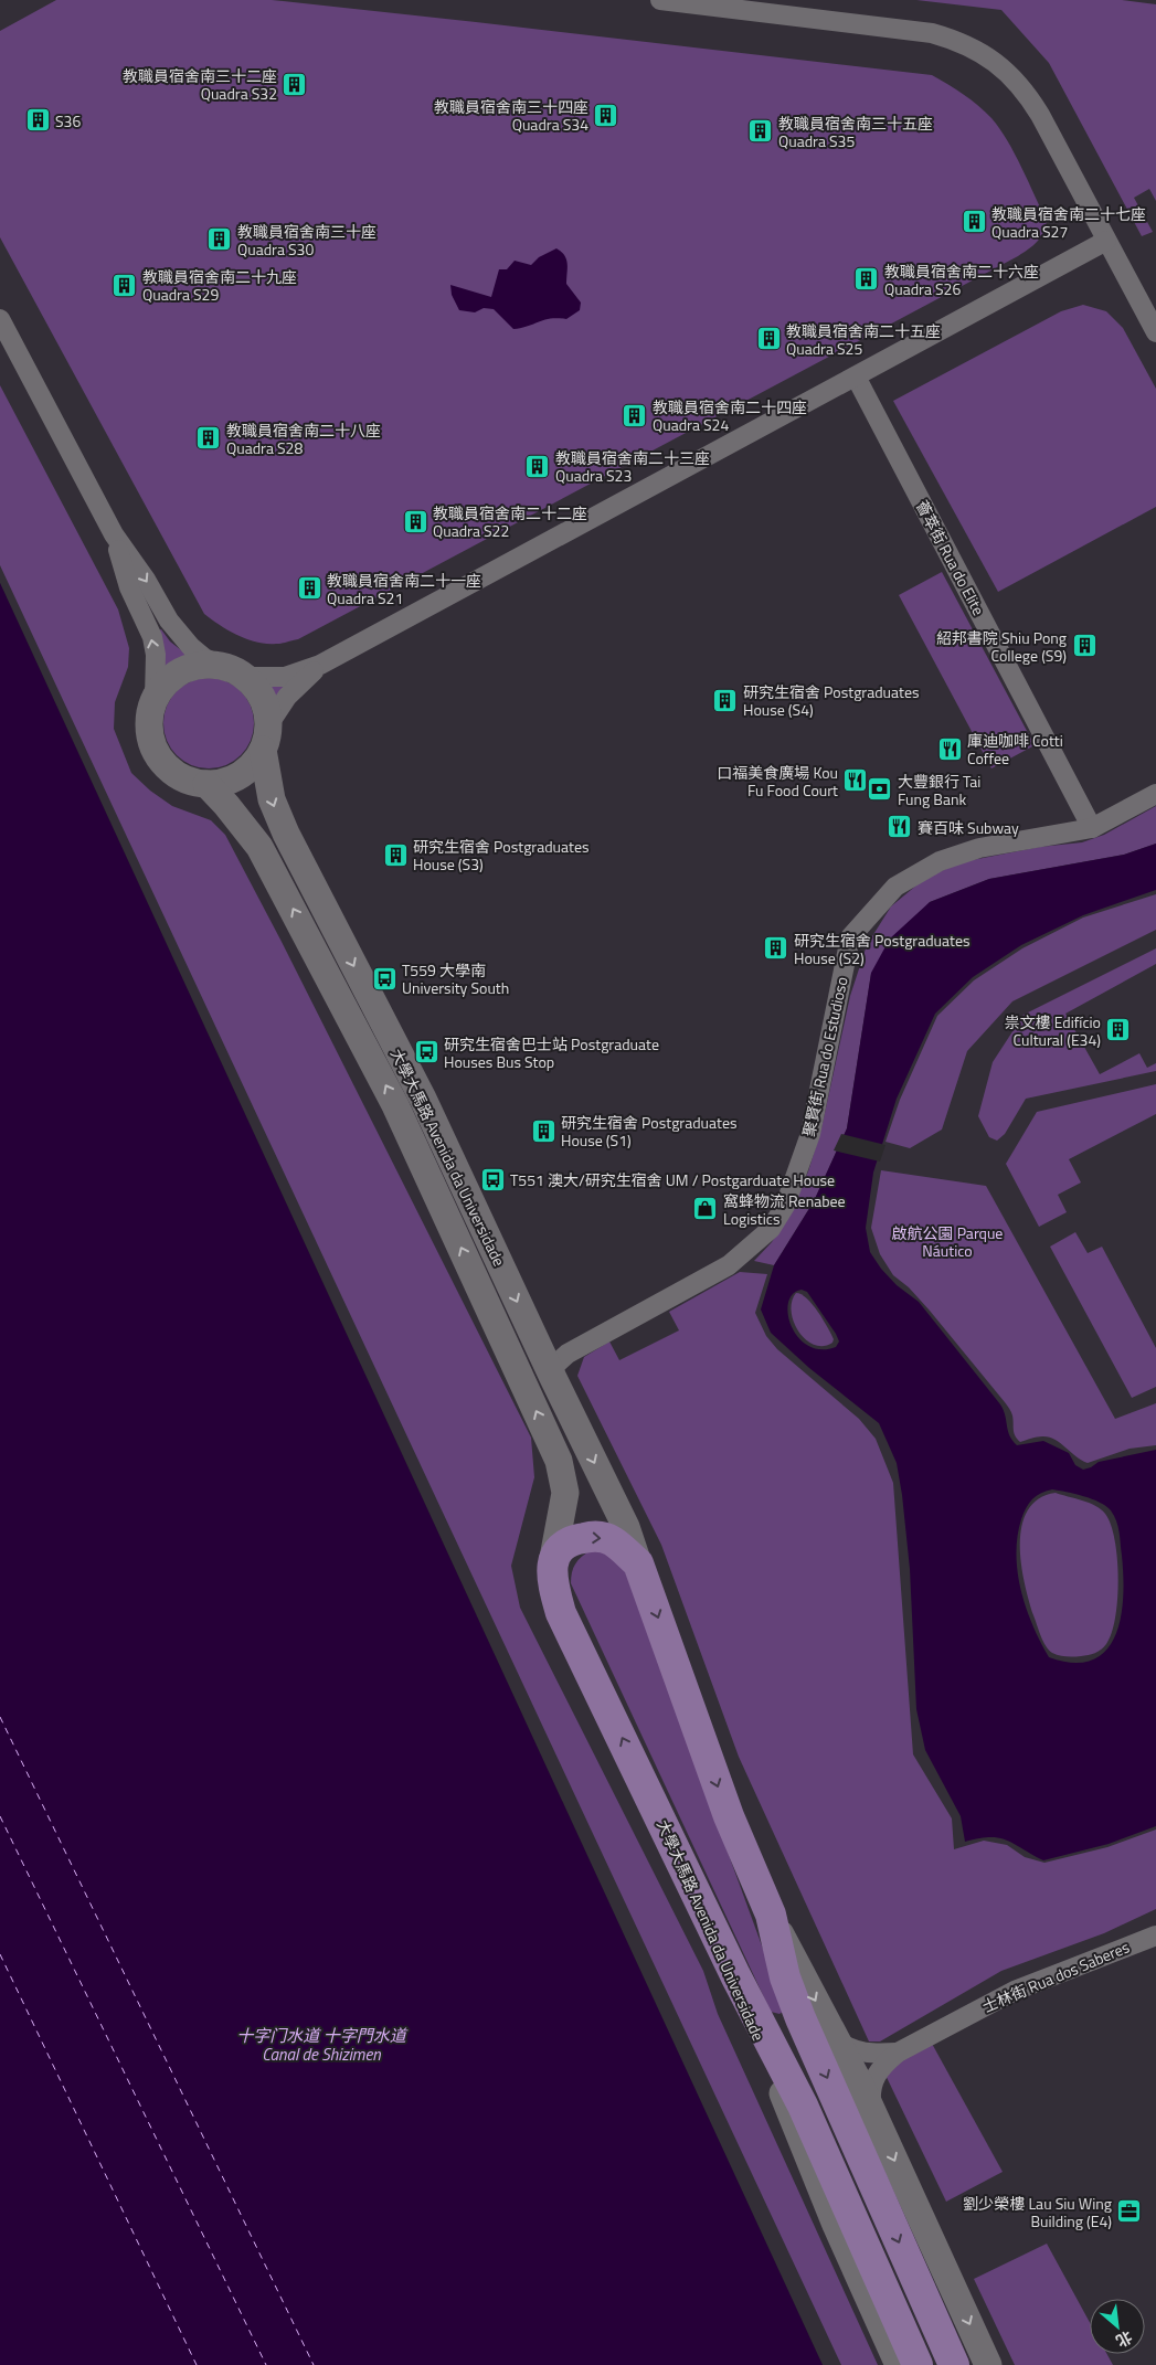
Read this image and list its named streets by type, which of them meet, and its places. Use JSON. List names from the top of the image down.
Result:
{
  "streets": {
    "main road": ["大學大馬路 Avenida da Universidade"],
    "street": ["薈萃街 Rua do Elite", "聚賢街 Rua do Estudioso", "士林街 Rua dos Saberes"]
  },
  "crossings": [
    ["薈萃街 Rua do Elite", "聚賢街 Rua do Estudioso"]
  ],
  "water": ["十字门水道 十字門水道 Canal de Shizimen"],
  "parks": ["啟航公園 Parque Náutico"],
  "places": {
    "building": [
      "教職員宿舍南三十二座 Quadra S32",
      "教職員宿舍南三十四座 Quadra S34",
      "S36",
      "教職員宿舍南三十五座 Quadra S35",
      "教職員宿舍南二十七座 Quadra S27",
      "教職員宿舍南三十座 Quadra S30",
      "教職員宿舍南二十六座 Quadra S26",
      "教職員宿舍南二十九座 Quadra S29",
      "教職員宿舍南二十五座 Quadra S25",
      "教職員宿舍南二十四座 Quadra S24",
      "教職員宿舍南二十八座 Quadra S28",
      "教職員宿舍南二十三座 Quadra S23",
      "教職員宿舍南二十二座 Quadra S22",
      "教職員宿舍南二十一座 Quadra S21",
      "紹邦書院 Shiu Pong College (S9)",
      "研究生宿舍 Postgraduates House (S4)",
      "研究生宿舍 Postgraduates House (S3)",
      "研究生宿舍 Postgraduates House (S2)",
      "祟文樓 Edifício Cultural (E34)",
      "研究生宿舍 Postgraduates House (S1)"
    ],
    "restaurant": ["庫迪咖啡 Cotti Coffee", "口福美食廣場 Kou Fu Food Court", "賽百味 Subway"],
    "bank": ["大豐銀行 Tai Fung Bank"],
    "bus stop": ["T559 大學南 University South", "研究生宿舍巴士站 Postgraduate Houses Bus Stop", "T551 澳大/研究生宿舍 UM / Postgarduate House"],
    "shop": ["窩蜂物流 Renabee Logistics"],
    "office": ["劉少榮樓 Lau Siu Wing Building (E4)"]
  },
  "north": "bottom right"
}
